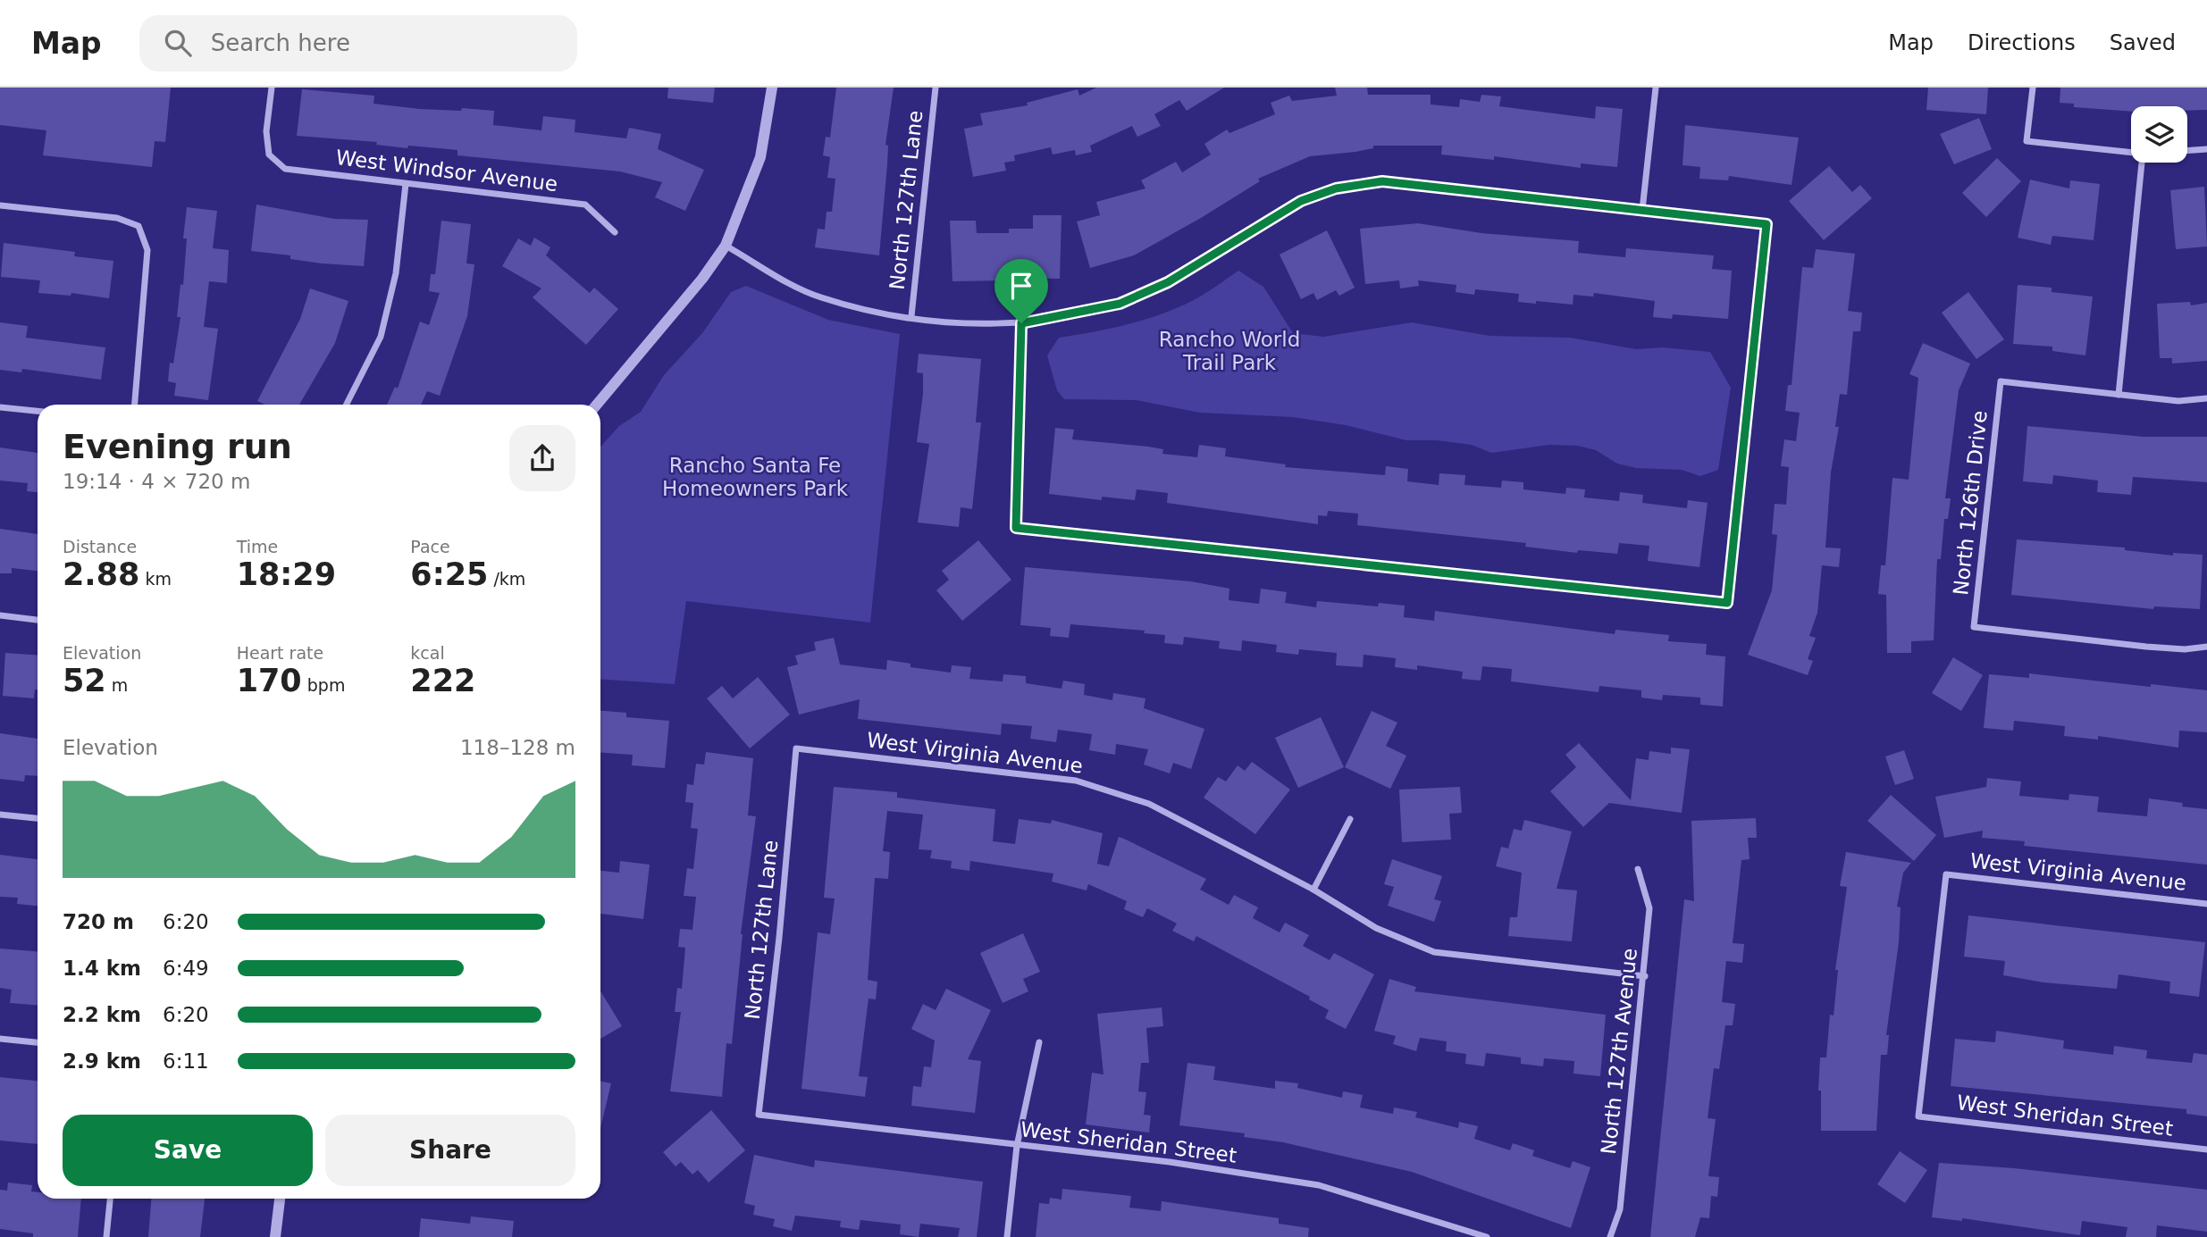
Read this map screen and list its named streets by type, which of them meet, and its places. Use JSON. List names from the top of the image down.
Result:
{
  "streets": {
    "street": [
      "West Windsor Avenue",
      "North 127th Lane",
      "North 126th Drive",
      "West Virginia Avenue",
      "North 127th Avenue",
      "West Sheridan Street"
    ]
  },
  "crossings": [
    ["North 127th Lane", "West Virginia Avenue"],
    ["North 127th Lane", "West Sheridan Street"],
    ["West Virginia Avenue", "North 127th Avenue"],
    ["West Virginia Avenue", "West Sheridan Street"]
  ],
  "parks": ["Rancho World Trail Park", "Rancho Santa Fe Homeowners Park"],
  "page": {
    "header": "Map",
    "search": "Search here",
    "nav": ["Map", "Directions", "Saved"],
    "heading": ["Evening run", "19:14 · 4 × 720 m"],
    "stats": [
      ["Distance", "2.88 km"],
      ["Time", "18:29"],
      ["Pace", "6:25 /km"],
      ["Elevation", "52 m"],
      ["Heart rate", "170 bpm"],
      ["kcal", "222"]
    ],
    "chart": ["Elevation", "118–128 m"],
    "list": [
      {
        "name": "720 m",
        "note": "6:20"
      },
      {
        "name": "1.4 km",
        "note": "6:49"
      },
      {
        "name": "2.2 km",
        "note": "6:20"
      },
      {
        "name": "2.9 km",
        "note": "6:11"
      }
    ],
    "buttons": ["Save", "Share"]
  }
}
